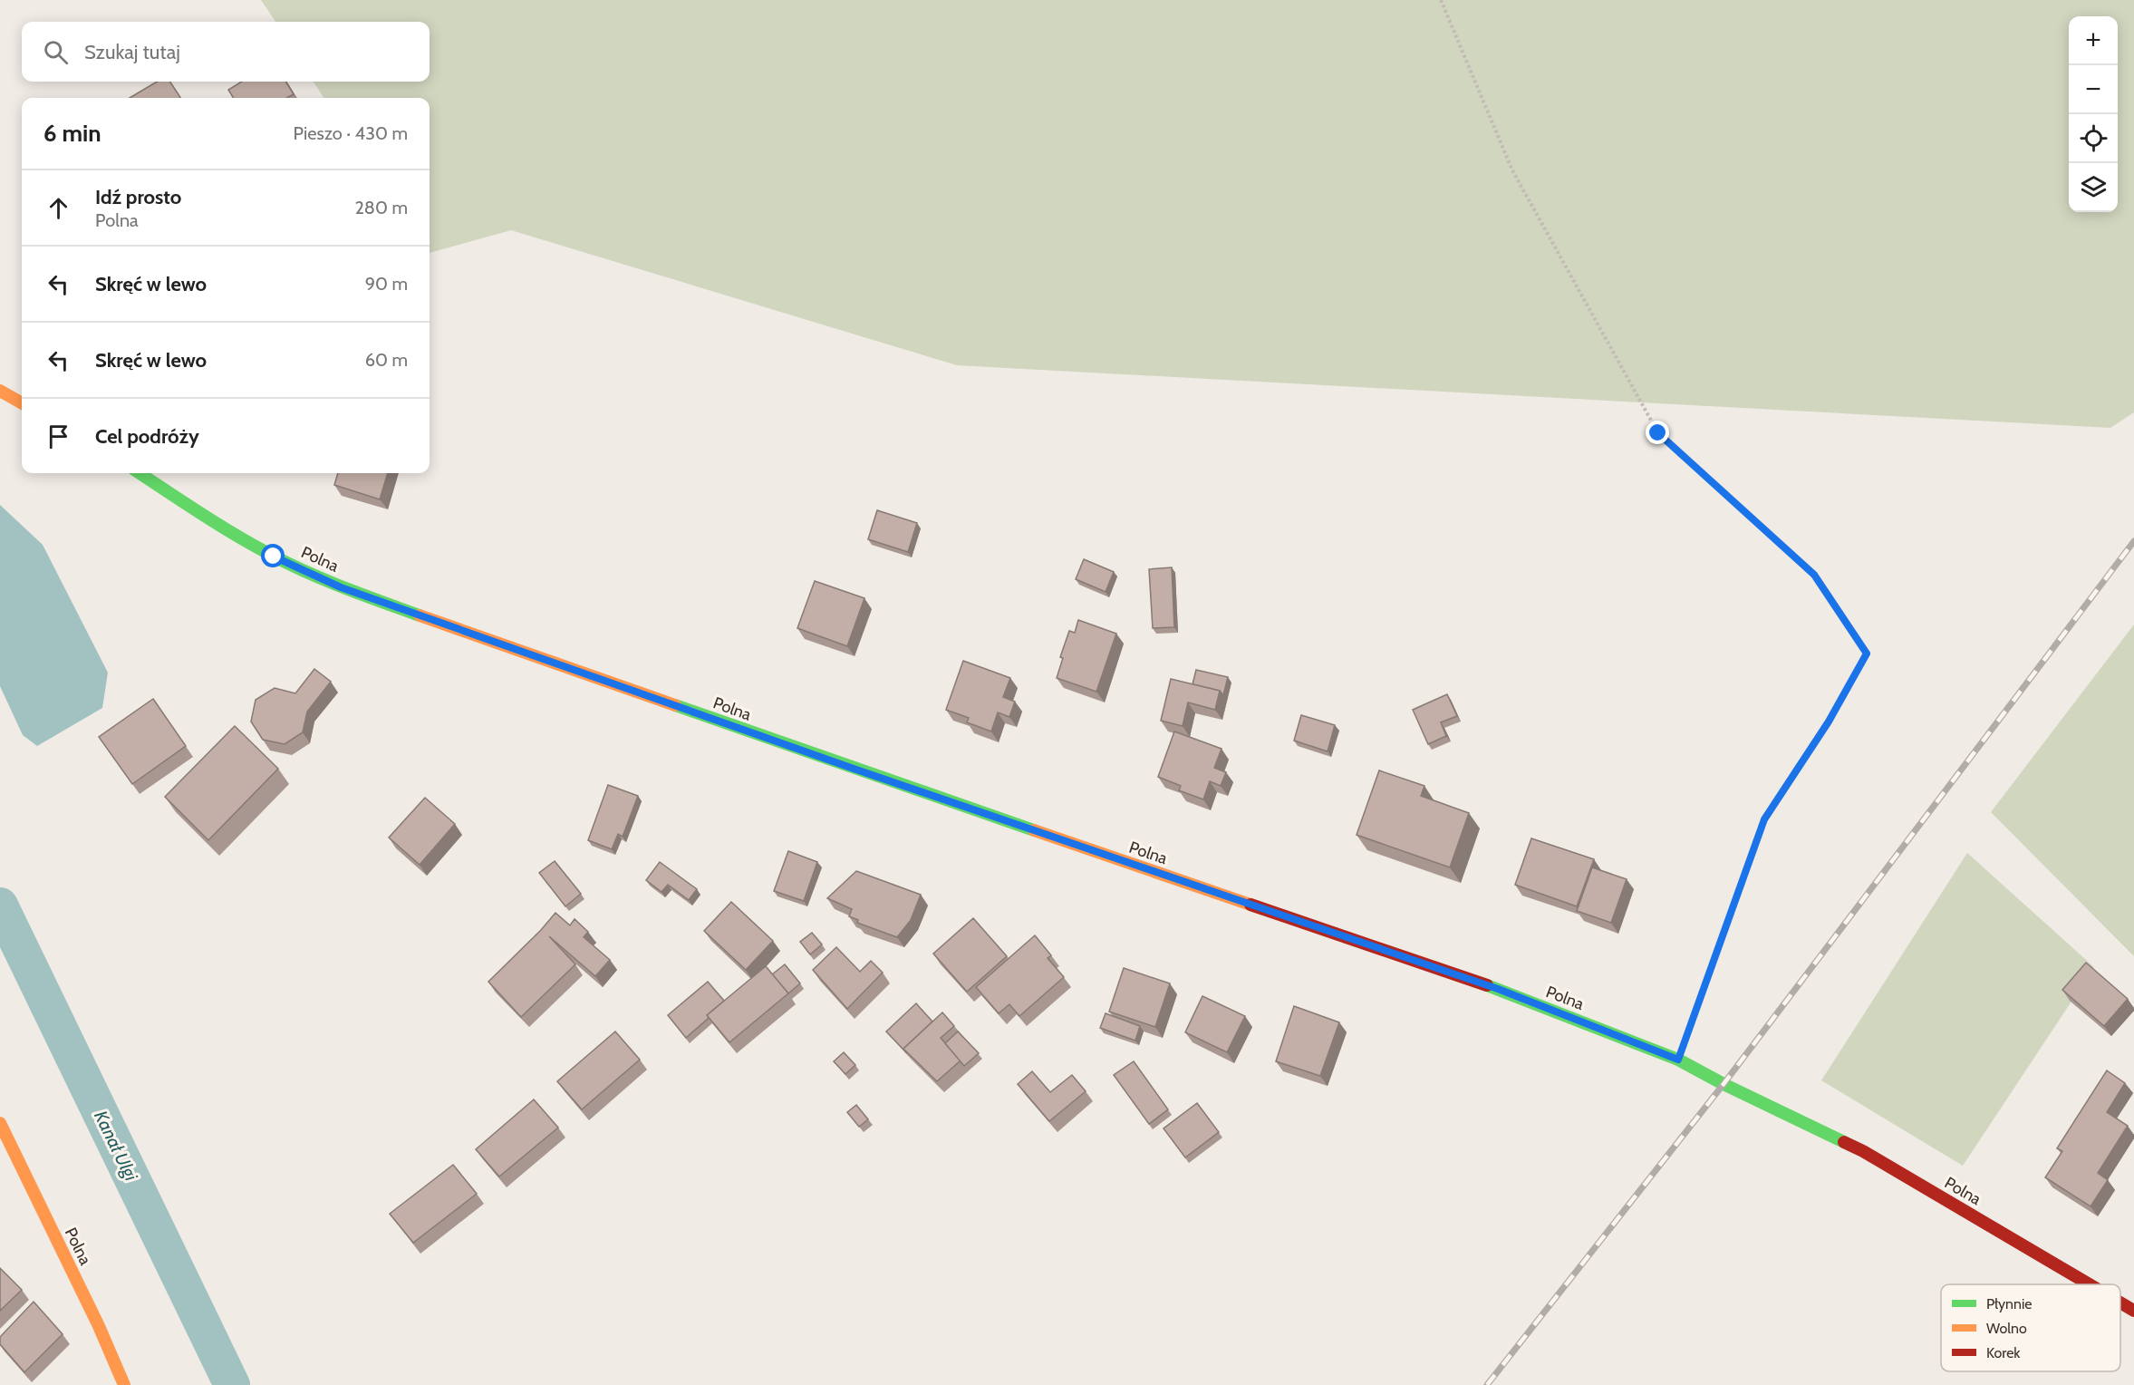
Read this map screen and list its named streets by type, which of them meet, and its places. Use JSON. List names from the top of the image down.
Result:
{
  "streets": {
    "street": ["Polna"]
  },
  "water": ["Kanał Ulgi"],
  "legend": ["Płynnie", "Wolno", "Korek"],
  "page": {
    "map_buttons": ["+", "−"],
    "search": "Szukaj tutaj",
    "heading": ["6 min", "Pieszo · 430 m"],
    "list": [
      ["Idź prosto", "Polna", "280 m"],
      ["Skręć w lewo", "90 m"],
      ["Skręć w lewo", "60 m"],
      "Cel podróży"
    ]
  }
}
